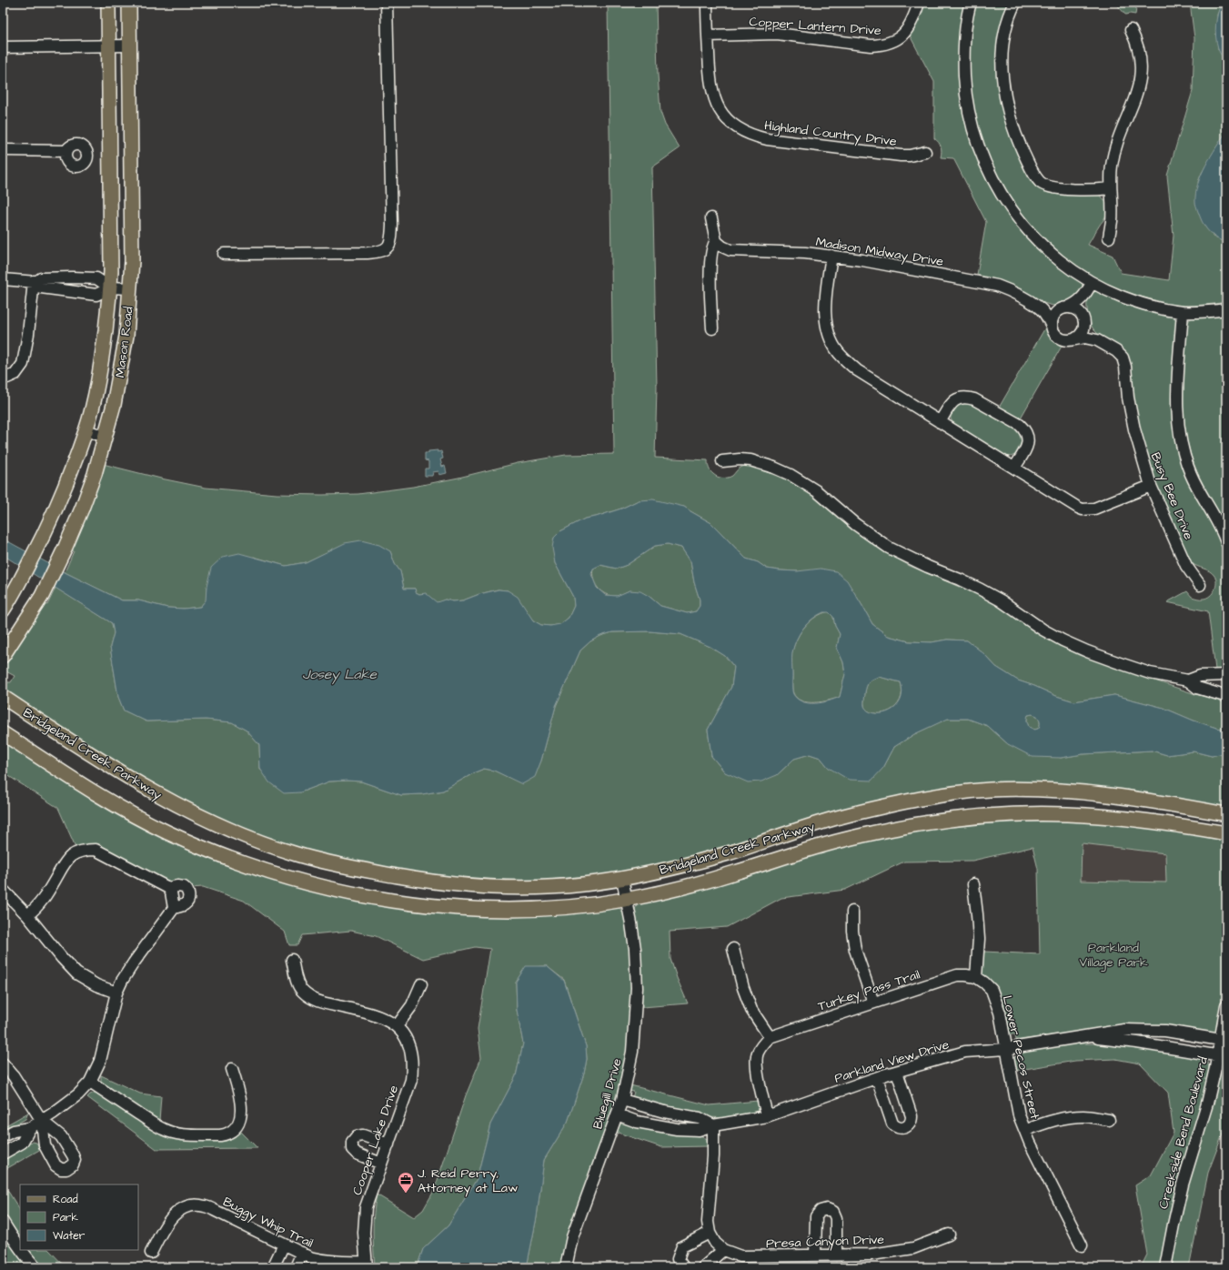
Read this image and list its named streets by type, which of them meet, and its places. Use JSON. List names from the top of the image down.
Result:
{
  "streets": {
    "main road": ["Mason Road", "Bridgeland Creek Parkway"],
    "street": [
      "Copper Lantern Drive",
      "Highland Country Drive",
      "Madison Midway Drive",
      "Busy Bee Drive",
      "Turkey Pass Trail",
      "Lower Pecos Street",
      "Parkland View Drive",
      "Bluegill Drive",
      "Creekside Bend Boulevard",
      "Cooper Lake Drive",
      "Buggy Whip Trail",
      "Presa Canyon Drive"
    ]
  },
  "crossings": [
    ["Copper Lantern Drive", "Highland Country Drive"],
    ["Madison Midway Drive", "Busy Bee Drive"],
    ["Bridgeland Creek Parkway", "Bluegill Drive"],
    ["Turkey Pass Trail", "Lower Pecos Street"],
    ["Lower Pecos Street", "Parkland View Drive"],
    ["Parkland View Drive", "Bluegill Drive"],
    ["Parkland View Drive", "Creekside Bend Boulevard"],
    ["Cooper Lake Drive", "Buggy Whip Trail"]
  ],
  "water": ["Josey Lake"],
  "parks": ["Parkland Village Park"],
  "places": {
    "office": ["J. Reid Perry, Attorney at Law"]
  },
  "legend": ["Road", "Park", "Water"]
}
